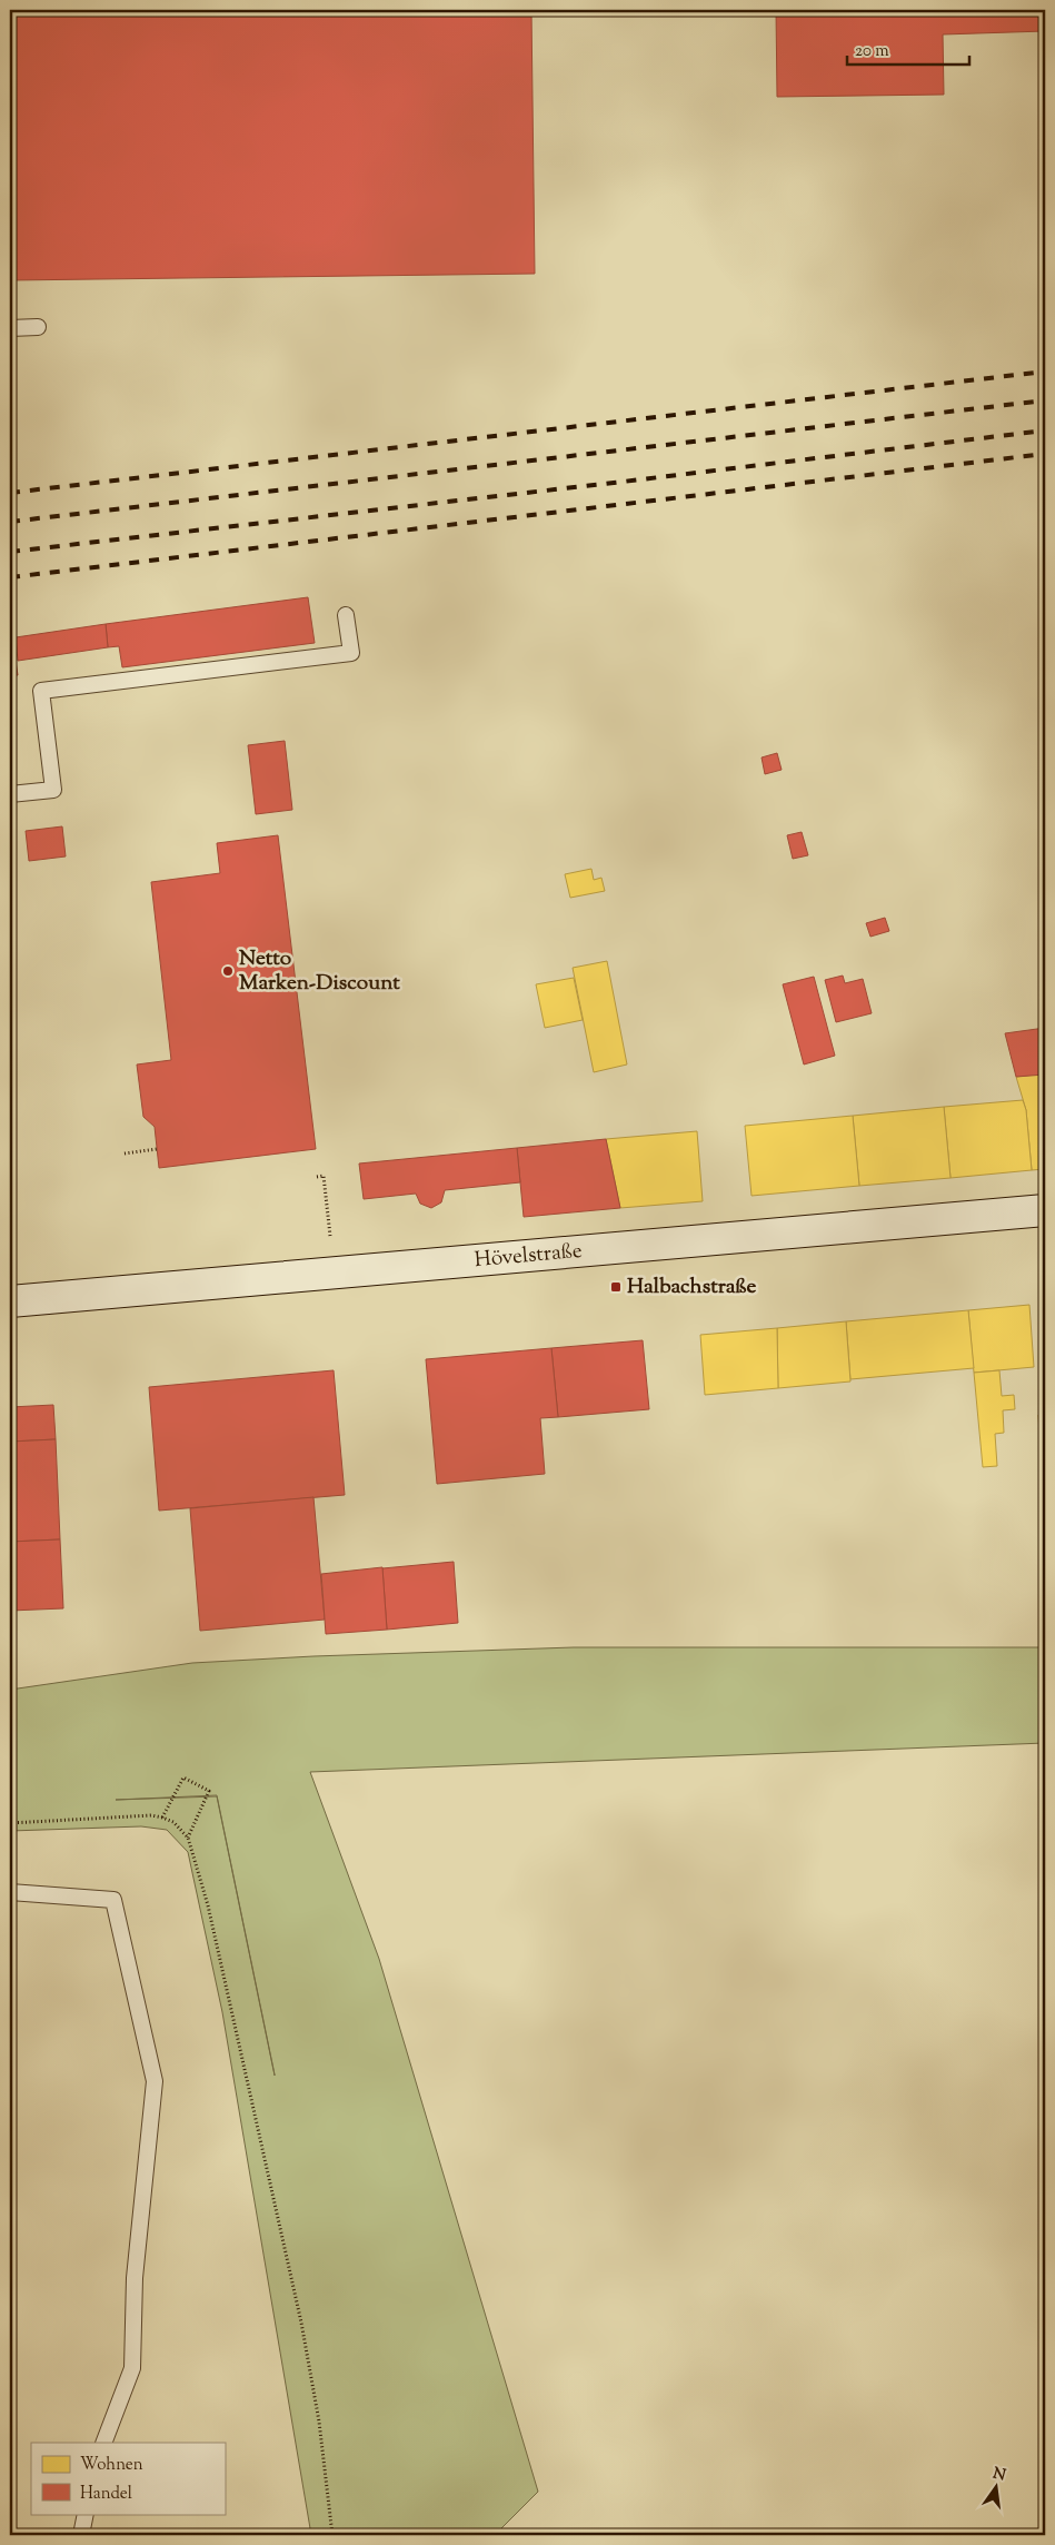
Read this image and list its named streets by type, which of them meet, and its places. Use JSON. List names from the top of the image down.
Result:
{
  "streets": {
    "main road": ["Hövelstraße"]
  },
  "places": {
    "other": ["Netto Marken-Discount"],
    "transit": ["Halbachstraße"]
  },
  "legend": ["Wohnen", "Handel"],
  "scale_bar": "20 m",
  "north": "top"
}
